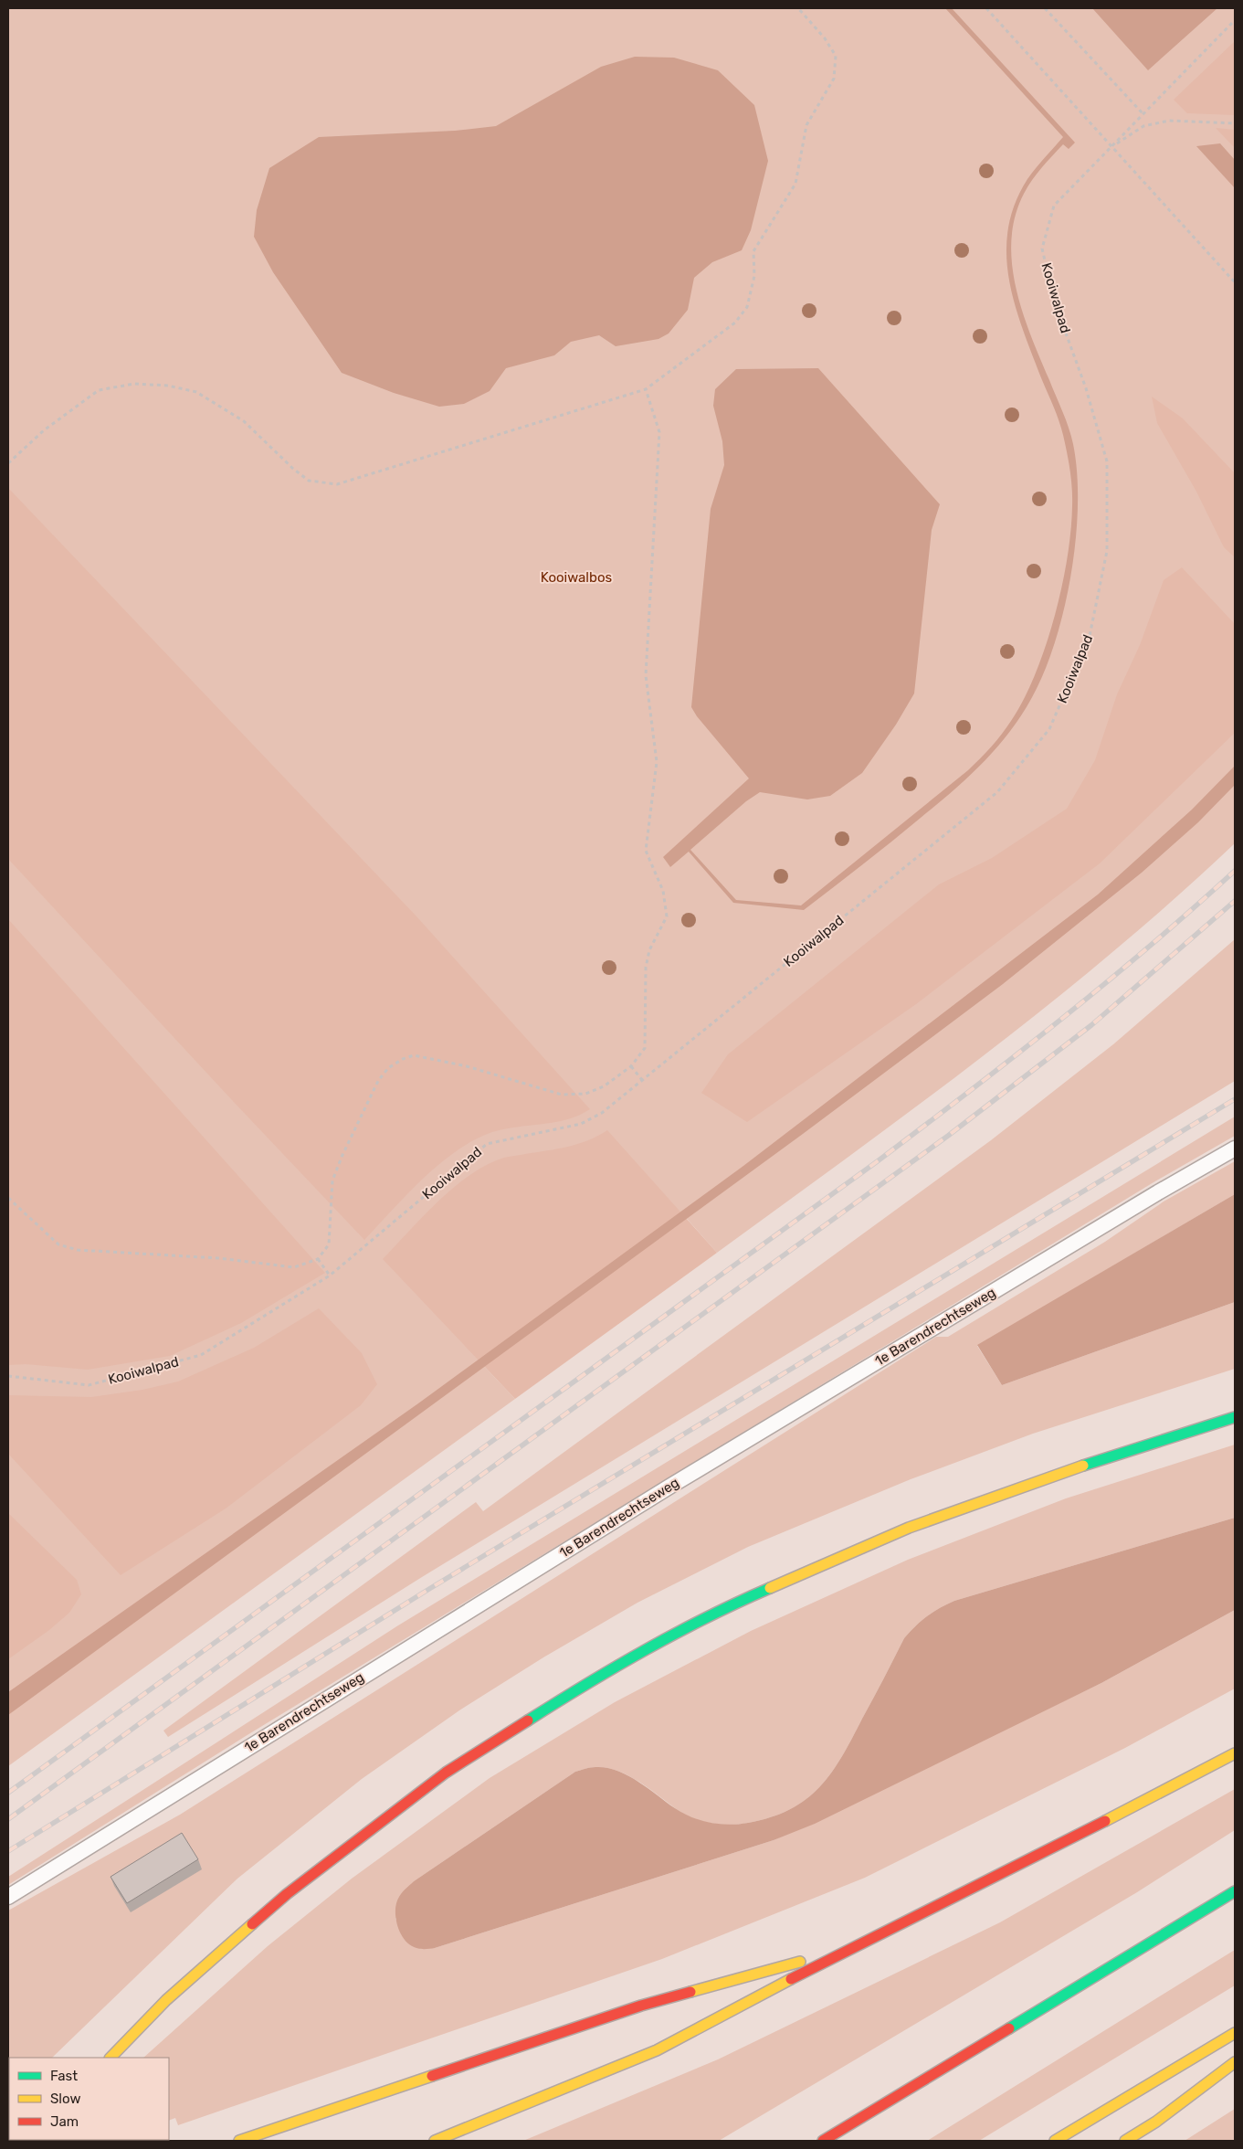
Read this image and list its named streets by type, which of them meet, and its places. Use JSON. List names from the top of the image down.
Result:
{
  "streets": {
    "lane": ["1e Barendrechtseweg"],
    "path": ["Kooiwalpad"]
  },
  "parks": ["Kooiwalbos"],
  "legend": ["Fast", "Slow", "Jam"]
}
